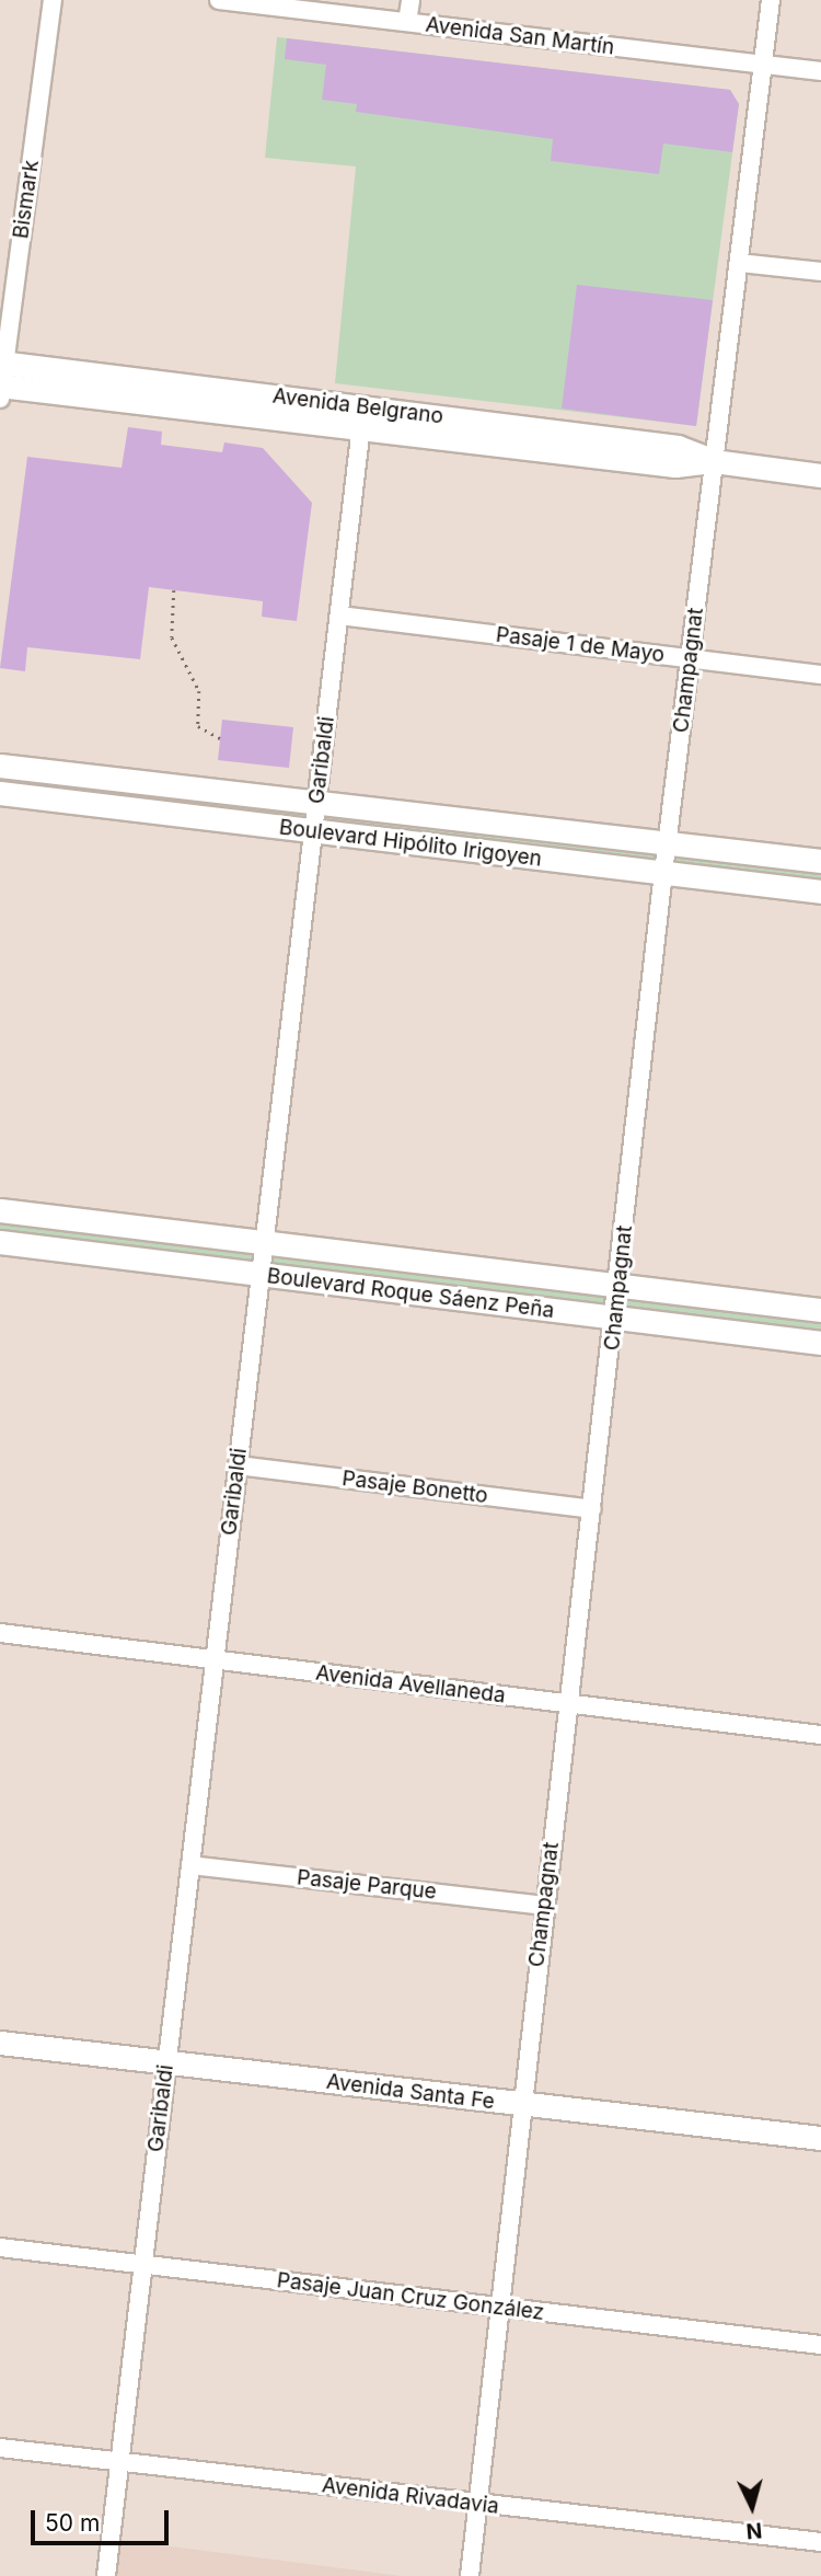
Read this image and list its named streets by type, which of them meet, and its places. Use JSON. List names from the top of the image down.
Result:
{
  "streets": {
    "street": [
      "Avenida San Martín",
      "Bismark",
      "Avenida Belgrano",
      "Pasaje 1 de Mayo",
      "Champagnat",
      "Garibaldi",
      "Boulevard Hipólito Irigoyen",
      "Boulevard Roque Sáenz Peña",
      "Pasaje Bonetto",
      "Avenida Avellaneda",
      "Pasaje Parque",
      "Avenida Santa Fe",
      "Pasaje Juan Cruz González",
      "Avenida Rivadavia"
    ]
  },
  "crossings": [
    ["Avenida San Martín", "Champagnat"],
    ["Bismark", "Avenida Belgrano"],
    ["Avenida Belgrano", "Champagnat"],
    ["Avenida Belgrano", "Garibaldi"],
    ["Pasaje 1 de Mayo", "Champagnat"],
    ["Pasaje 1 de Mayo", "Garibaldi"],
    ["Champagnat", "Boulevard Hipólito Irigoyen"],
    ["Champagnat", "Boulevard Roque Sáenz Peña"],
    ["Champagnat", "Pasaje Bonetto"],
    ["Champagnat", "Avenida Avellaneda"],
    ["Champagnat", "Pasaje Parque"],
    ["Champagnat", "Avenida Santa Fe"],
    ["Champagnat", "Pasaje Juan Cruz González"],
    ["Champagnat", "Avenida Rivadavia"],
    ["Garibaldi", "Boulevard Hipólito Irigoyen"],
    ["Garibaldi", "Boulevard Roque Sáenz Peña"],
    ["Garibaldi", "Pasaje Bonetto"],
    ["Garibaldi", "Avenida Avellaneda"],
    ["Garibaldi", "Pasaje Parque"],
    ["Garibaldi", "Avenida Santa Fe"],
    ["Garibaldi", "Pasaje Juan Cruz González"],
    ["Garibaldi", "Avenida Rivadavia"]
  ],
  "scale_bar": "50 m",
  "north": "bottom"
}
